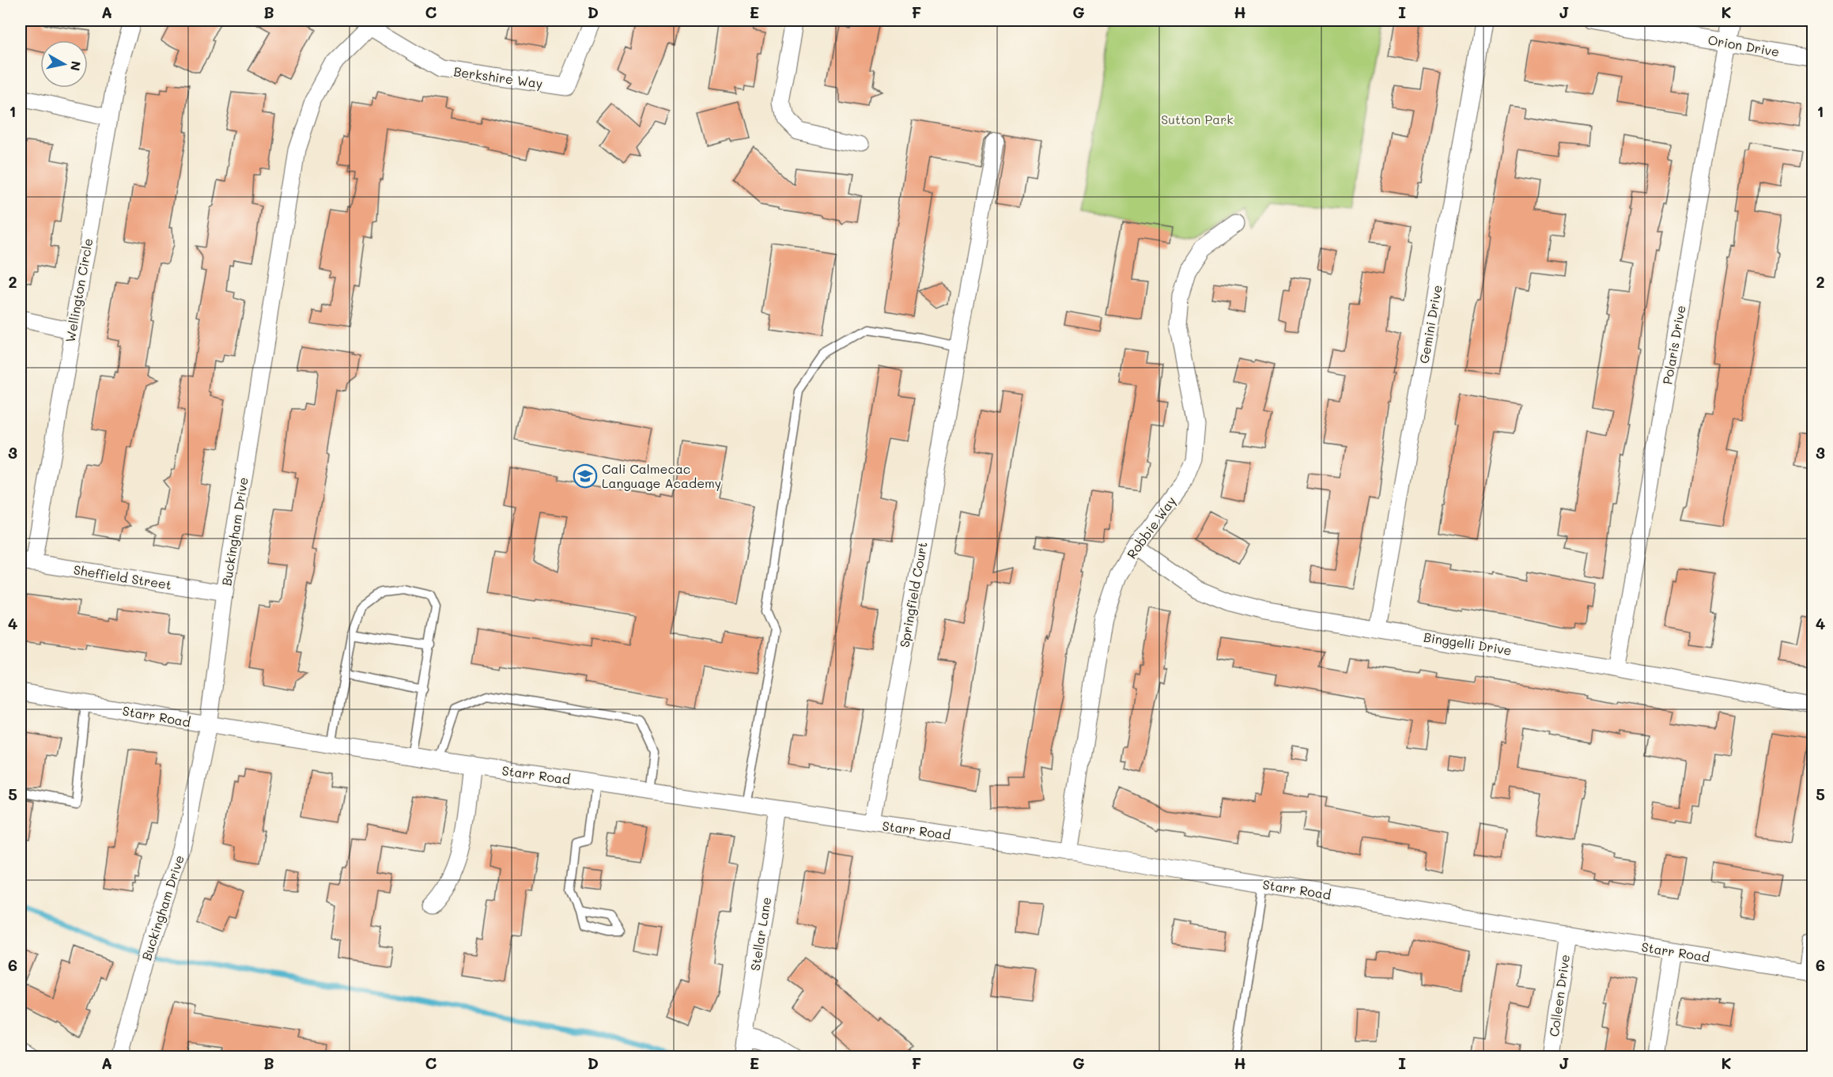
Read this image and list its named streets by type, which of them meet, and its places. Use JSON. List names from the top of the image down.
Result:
{
  "streets": {
    "street": [
      "Orion Drive",
      "Berkshire Way",
      "Wellington Circle",
      "Gemini Drive",
      "Polaris Drive",
      "Robbie Way",
      "Buckingham Drive",
      "Sheffield Street",
      "Springfield Court",
      "Binggelli Drive",
      "Starr Road",
      "Stellar Lane",
      "Colleen Drive"
    ]
  },
  "crossings": [
    ["Orion Drive", "Polaris Drive"],
    ["Berkshire Way", "Buckingham Drive"],
    ["Wellington Circle", "Sheffield Street"],
    ["Gemini Drive", "Binggelli Drive"],
    ["Polaris Drive", "Binggelli Drive"],
    ["Robbie Way", "Binggelli Drive"],
    ["Robbie Way", "Starr Road"],
    ["Buckingham Drive", "Sheffield Street"],
    ["Buckingham Drive", "Starr Road"],
    ["Springfield Court", "Starr Road"],
    ["Starr Road", "Stellar Lane"],
    ["Starr Road", "Colleen Drive"]
  ],
  "parks": ["Sutton Park"],
  "places": {
    "school or university": ["Cali Calmecac Language Academy"]
  },
  "north": "right",
  "grid": {
    "columns": [
      "A",
      "B",
      "C",
      "D",
      "E",
      "F",
      "G",
      "H",
      "I",
      "J",
      "K"
    ],
    "rows": [
      "1",
      "2",
      "3",
      "4",
      "5",
      "6"
    ]
  }
}
